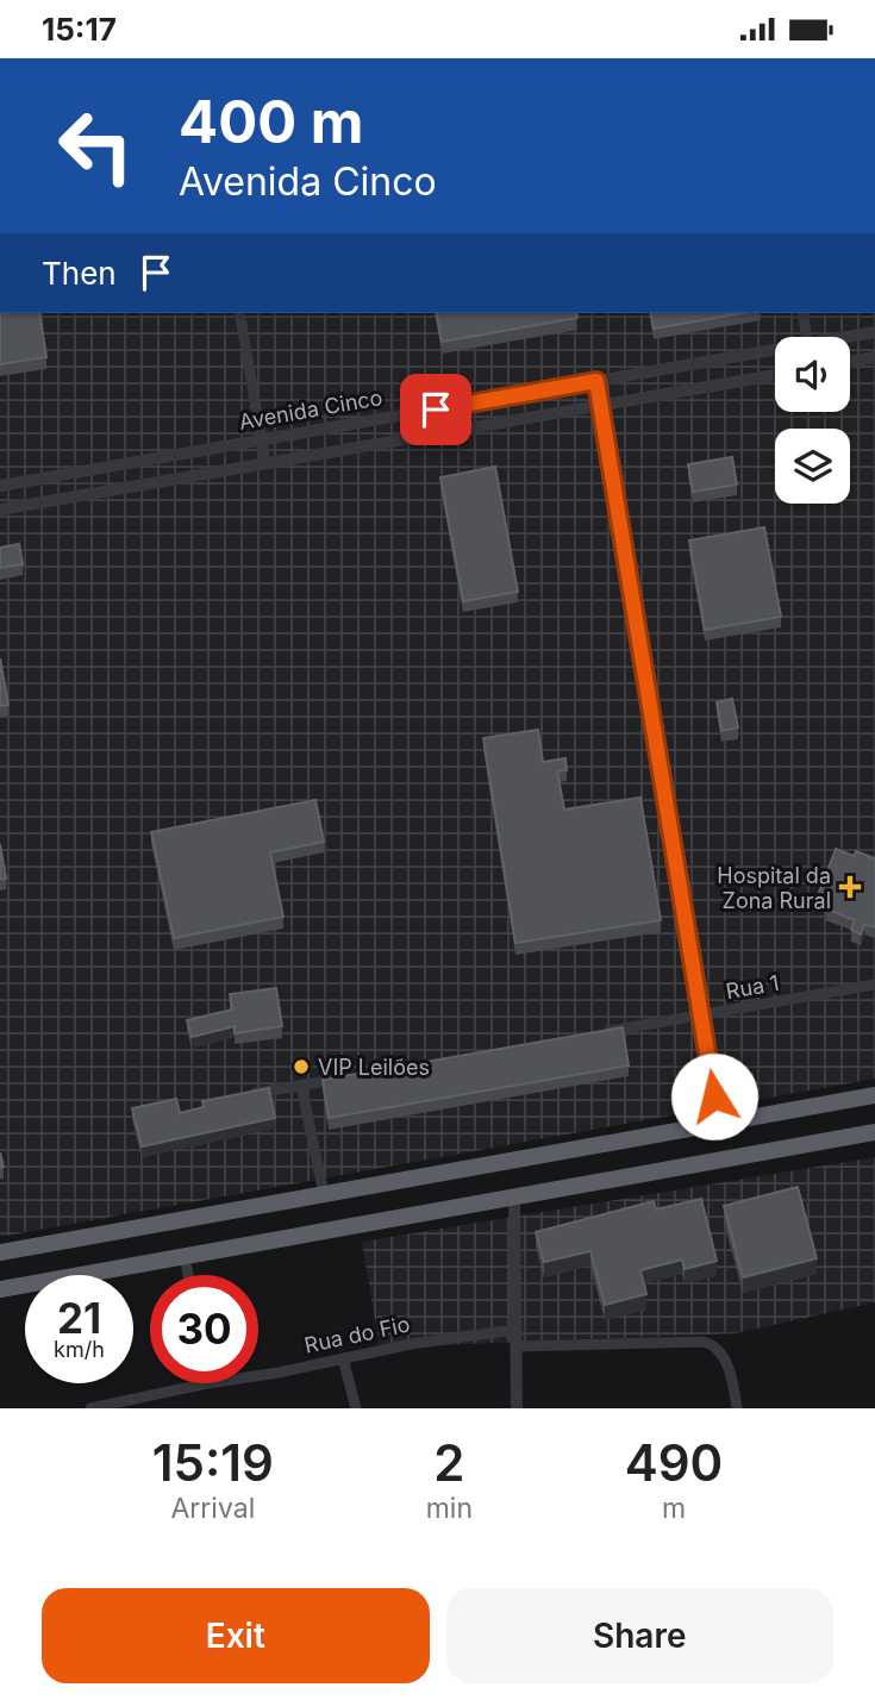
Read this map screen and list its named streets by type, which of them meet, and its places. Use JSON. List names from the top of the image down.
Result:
{
  "streets": {
    "street": ["Avenida Cinco", "Rua 1", "Rua do Fio"]
  },
  "places": {
    "health": ["Hospital da Zona Rural"],
    "other": ["VIP Leilões"]
  },
  "page": {
    "status": "15:17",
    "turn": ["400 m", "Avenida Cinco"],
    "then": "Then",
    "speed": "21 km/h",
    "limit": "30",
    "eta": [
      "15:19",
      "Arrival",
      "2",
      "min",
      "490",
      "m"
    ],
    "buttons": ["Exit", "Share"]
  }
}
